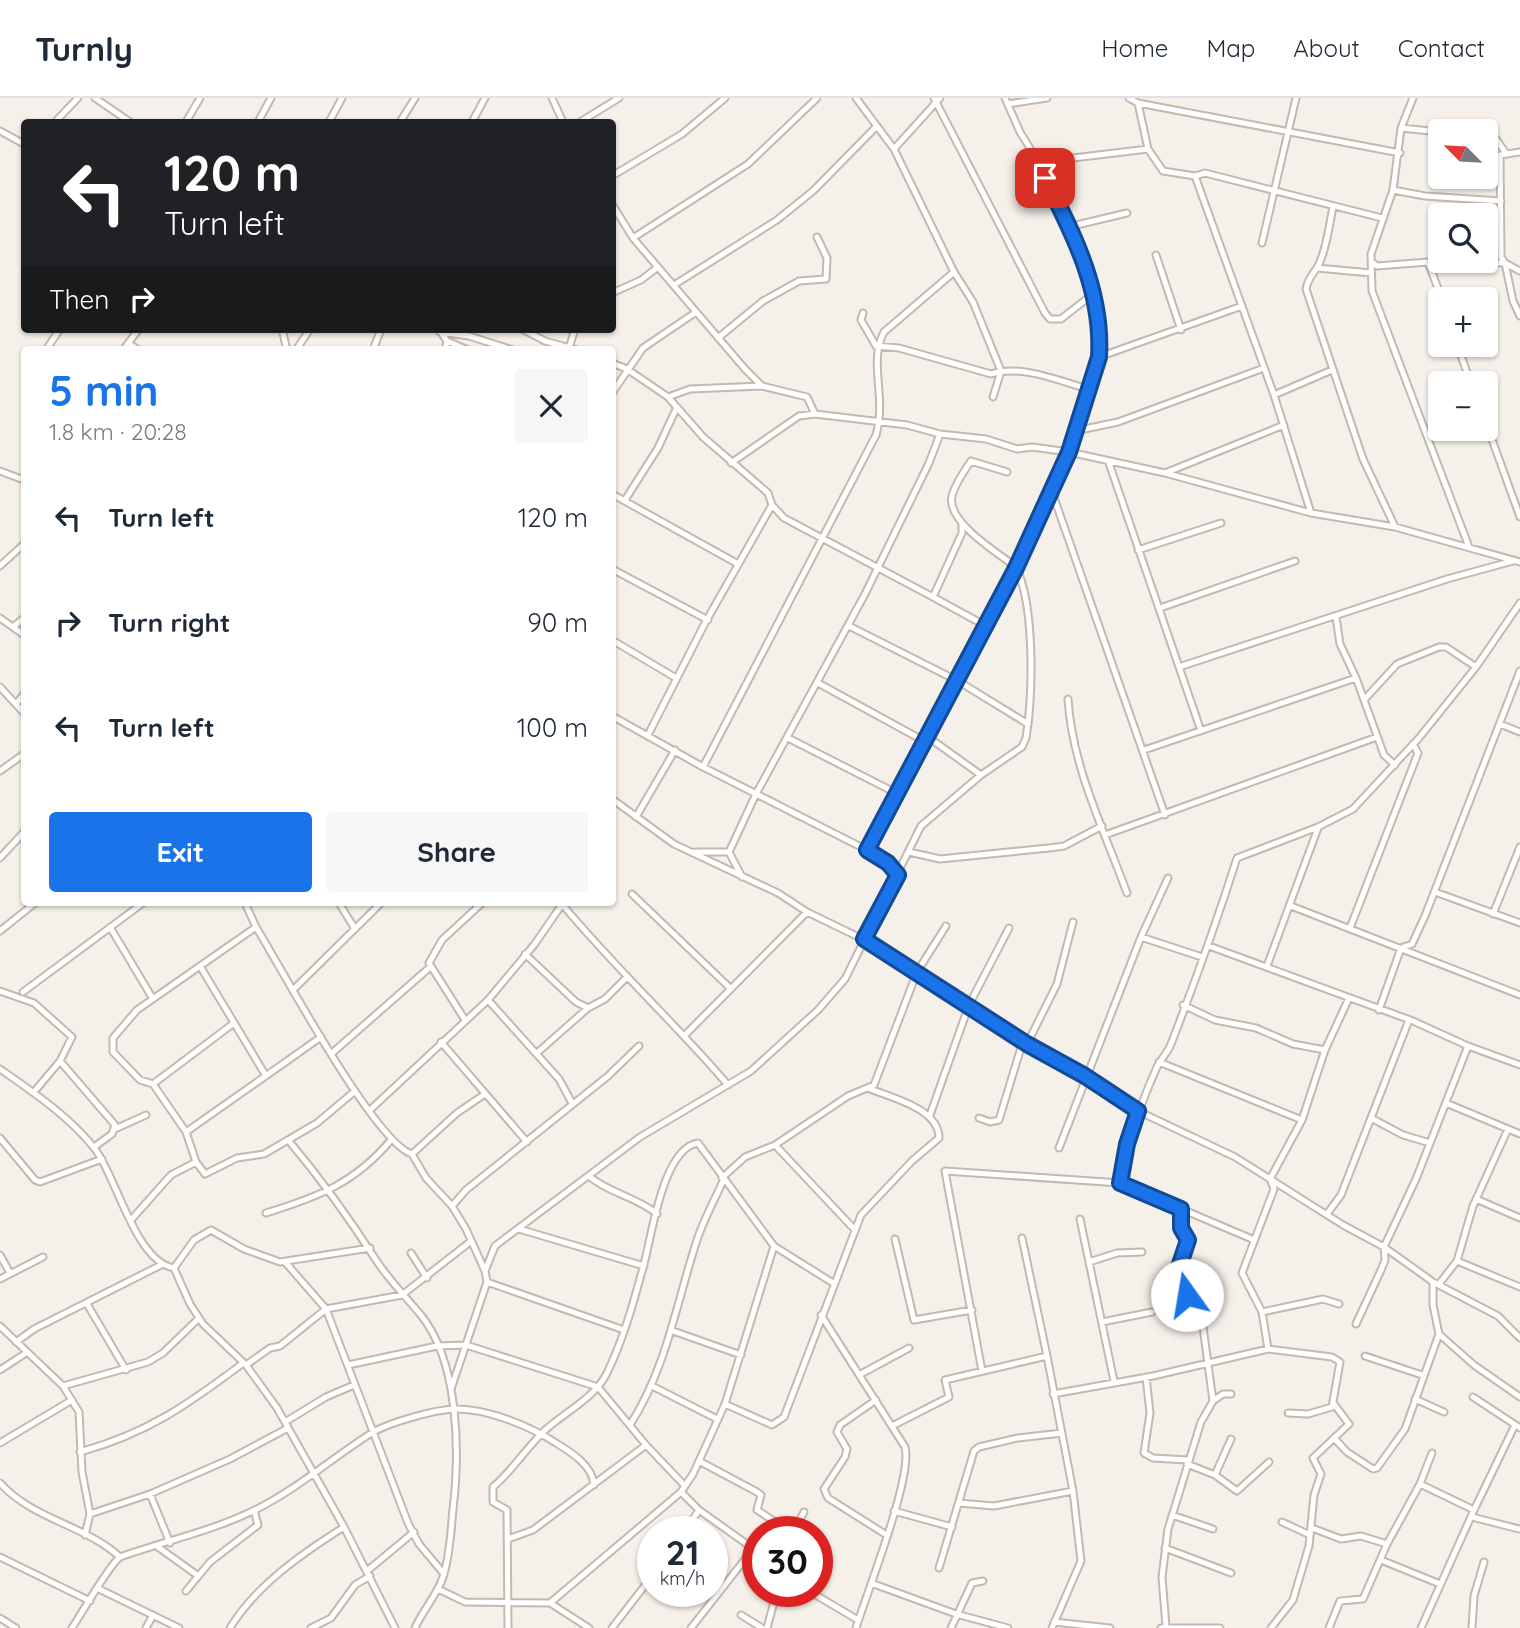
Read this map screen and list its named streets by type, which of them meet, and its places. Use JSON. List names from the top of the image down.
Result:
{
  "north": "top left",
  "page": {
    "header": "Turnly",
    "nav": [
      "Home",
      "Map",
      "About",
      "Contact"
    ],
    "map_buttons": ["+", "−"],
    "turn": ["120 m", "Turn left"],
    "then": "Then",
    "heading": ["5 min", "1.8 km · 20:28"],
    "list": [
      {
        "name": "Turn left",
        "value": "120 m"
      },
      {
        "name": "Turn right",
        "value": "90 m"
      },
      {
        "name": "Turn left",
        "value": "100 m"
      }
    ],
    "buttons": ["Exit", "Share"],
    "speed": "21 km/h",
    "limit": "30"
  }
}
